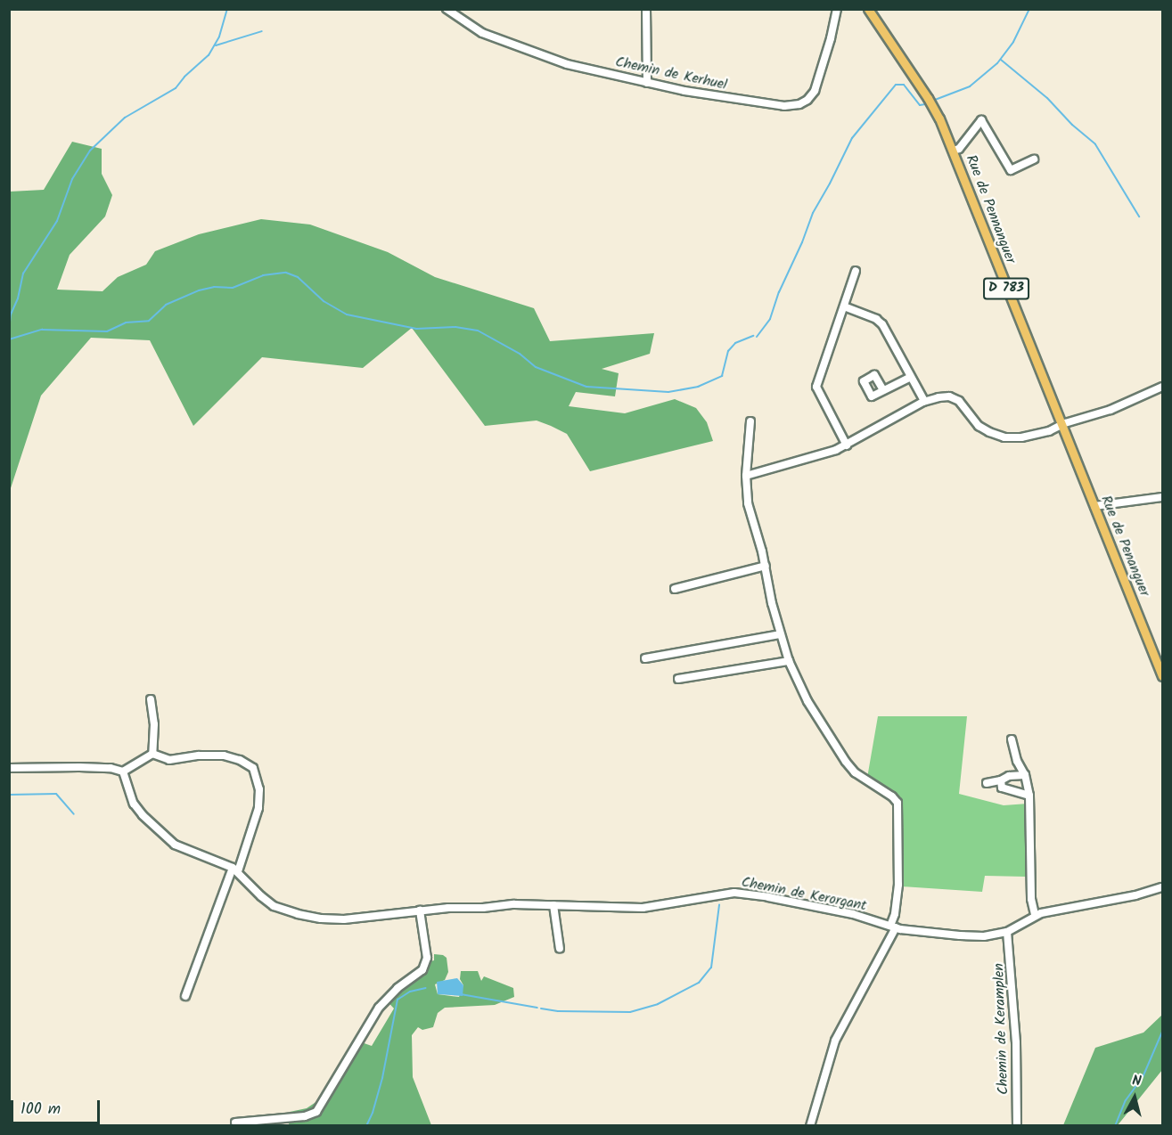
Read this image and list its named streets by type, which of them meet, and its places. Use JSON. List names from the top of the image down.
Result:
{
  "streets": {
    "main road": ["Rue de Pennanguer", "D 783", "Rue de Penanguer"],
    "street": ["Chemin de Kerhuel", "Chemin de Kerorgant", "Chemin de Keramplen"]
  },
  "crossings": [
    ["Rue de Pennanguer", "D 783"],
    ["Rue de Pennanguer", "Rue de Penanguer"],
    ["Chemin de Kerorgant", "Chemin de Keramplen"]
  ],
  "scale_bar": "100 m",
  "north": "top"
}
